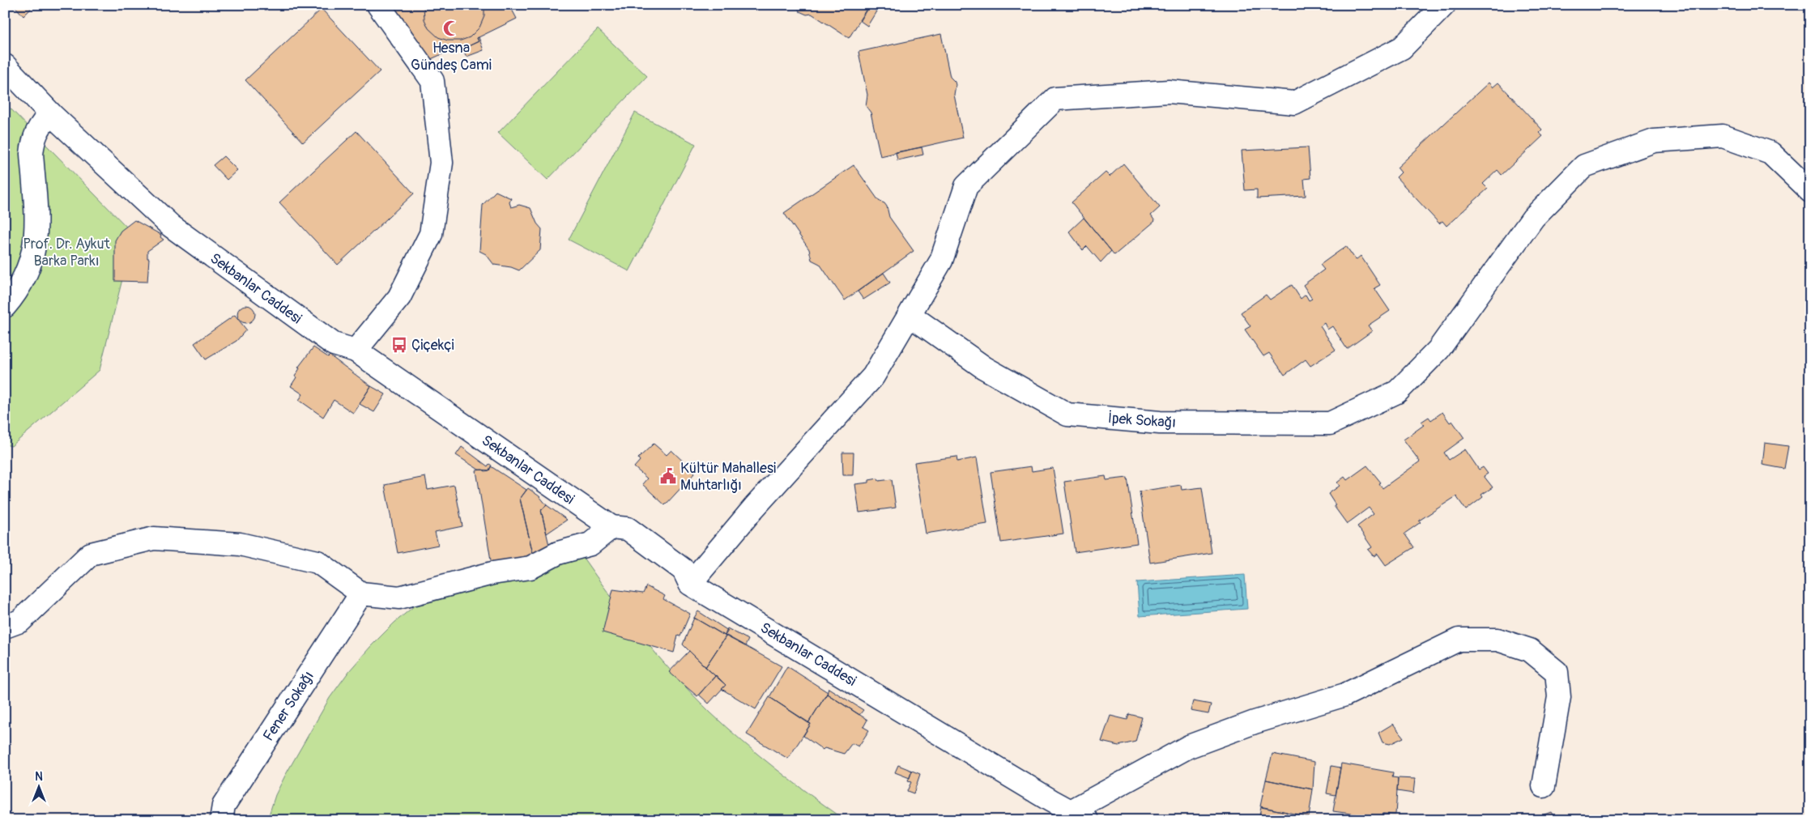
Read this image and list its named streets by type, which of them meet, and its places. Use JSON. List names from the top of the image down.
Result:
{
  "streets": {
    "street": ["Sekbanlar Caddesi", "İpek Sokağı", "Fener Sokağı"]
  },
  "parks": ["Prof. Dr. Aykut Barka Parkı"],
  "places": {
    "mosque": ["Hesna Gündeş Cami"],
    "bus stop": ["Çiçekçi"],
    "public building": ["Kültür Mahallesi Muhtarlığı"]
  },
  "north": "top"
}
